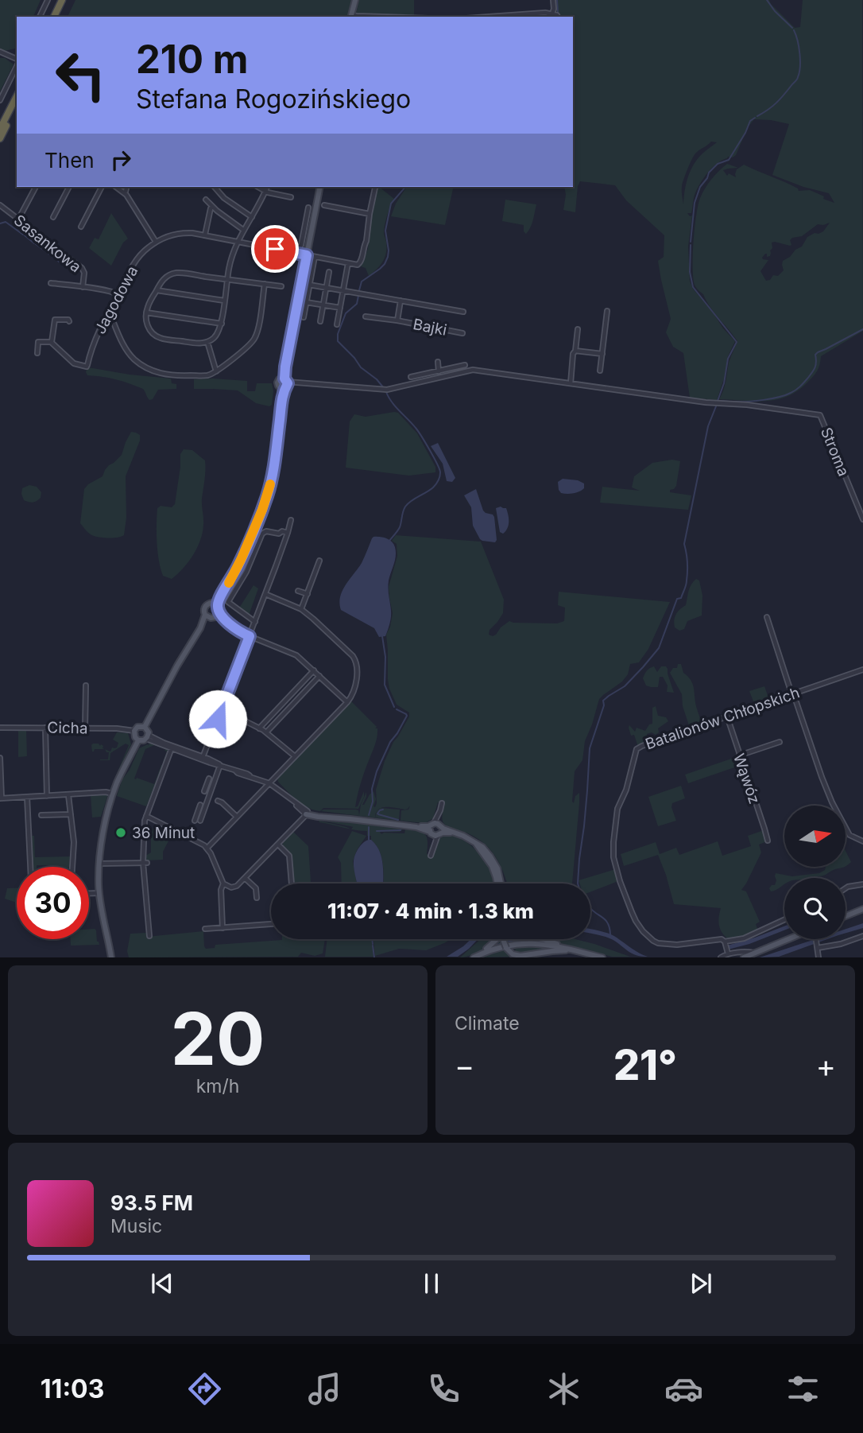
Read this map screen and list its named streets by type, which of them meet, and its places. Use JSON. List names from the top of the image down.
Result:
{
  "streets": {
    "street": [
      "Sasankowa",
      "Jagodowa",
      "Bajki",
      "Stroma",
      "Batalionów Chłopskich",
      "Cicha",
      "Wąwóz"
    ]
  },
  "crossings": [
    ["Batalionów Chłopskich", "Wąwóz"]
  ],
  "places": ["36 Minut"],
  "north": "right",
  "page": {
    "turn": ["210 m", "Stefana Rogozińskiego"],
    "then": "Then",
    "limit": "30",
    "trip": "11:07 · 4 min · 1.3 km",
    "tile": [
      ["20", "km/h"],
      "Climate"
    ],
    "heat": ["−", "21°", "+"],
    "song": ["93.5 FM", "Music"],
    "tabs": "11:03"
  }
}
